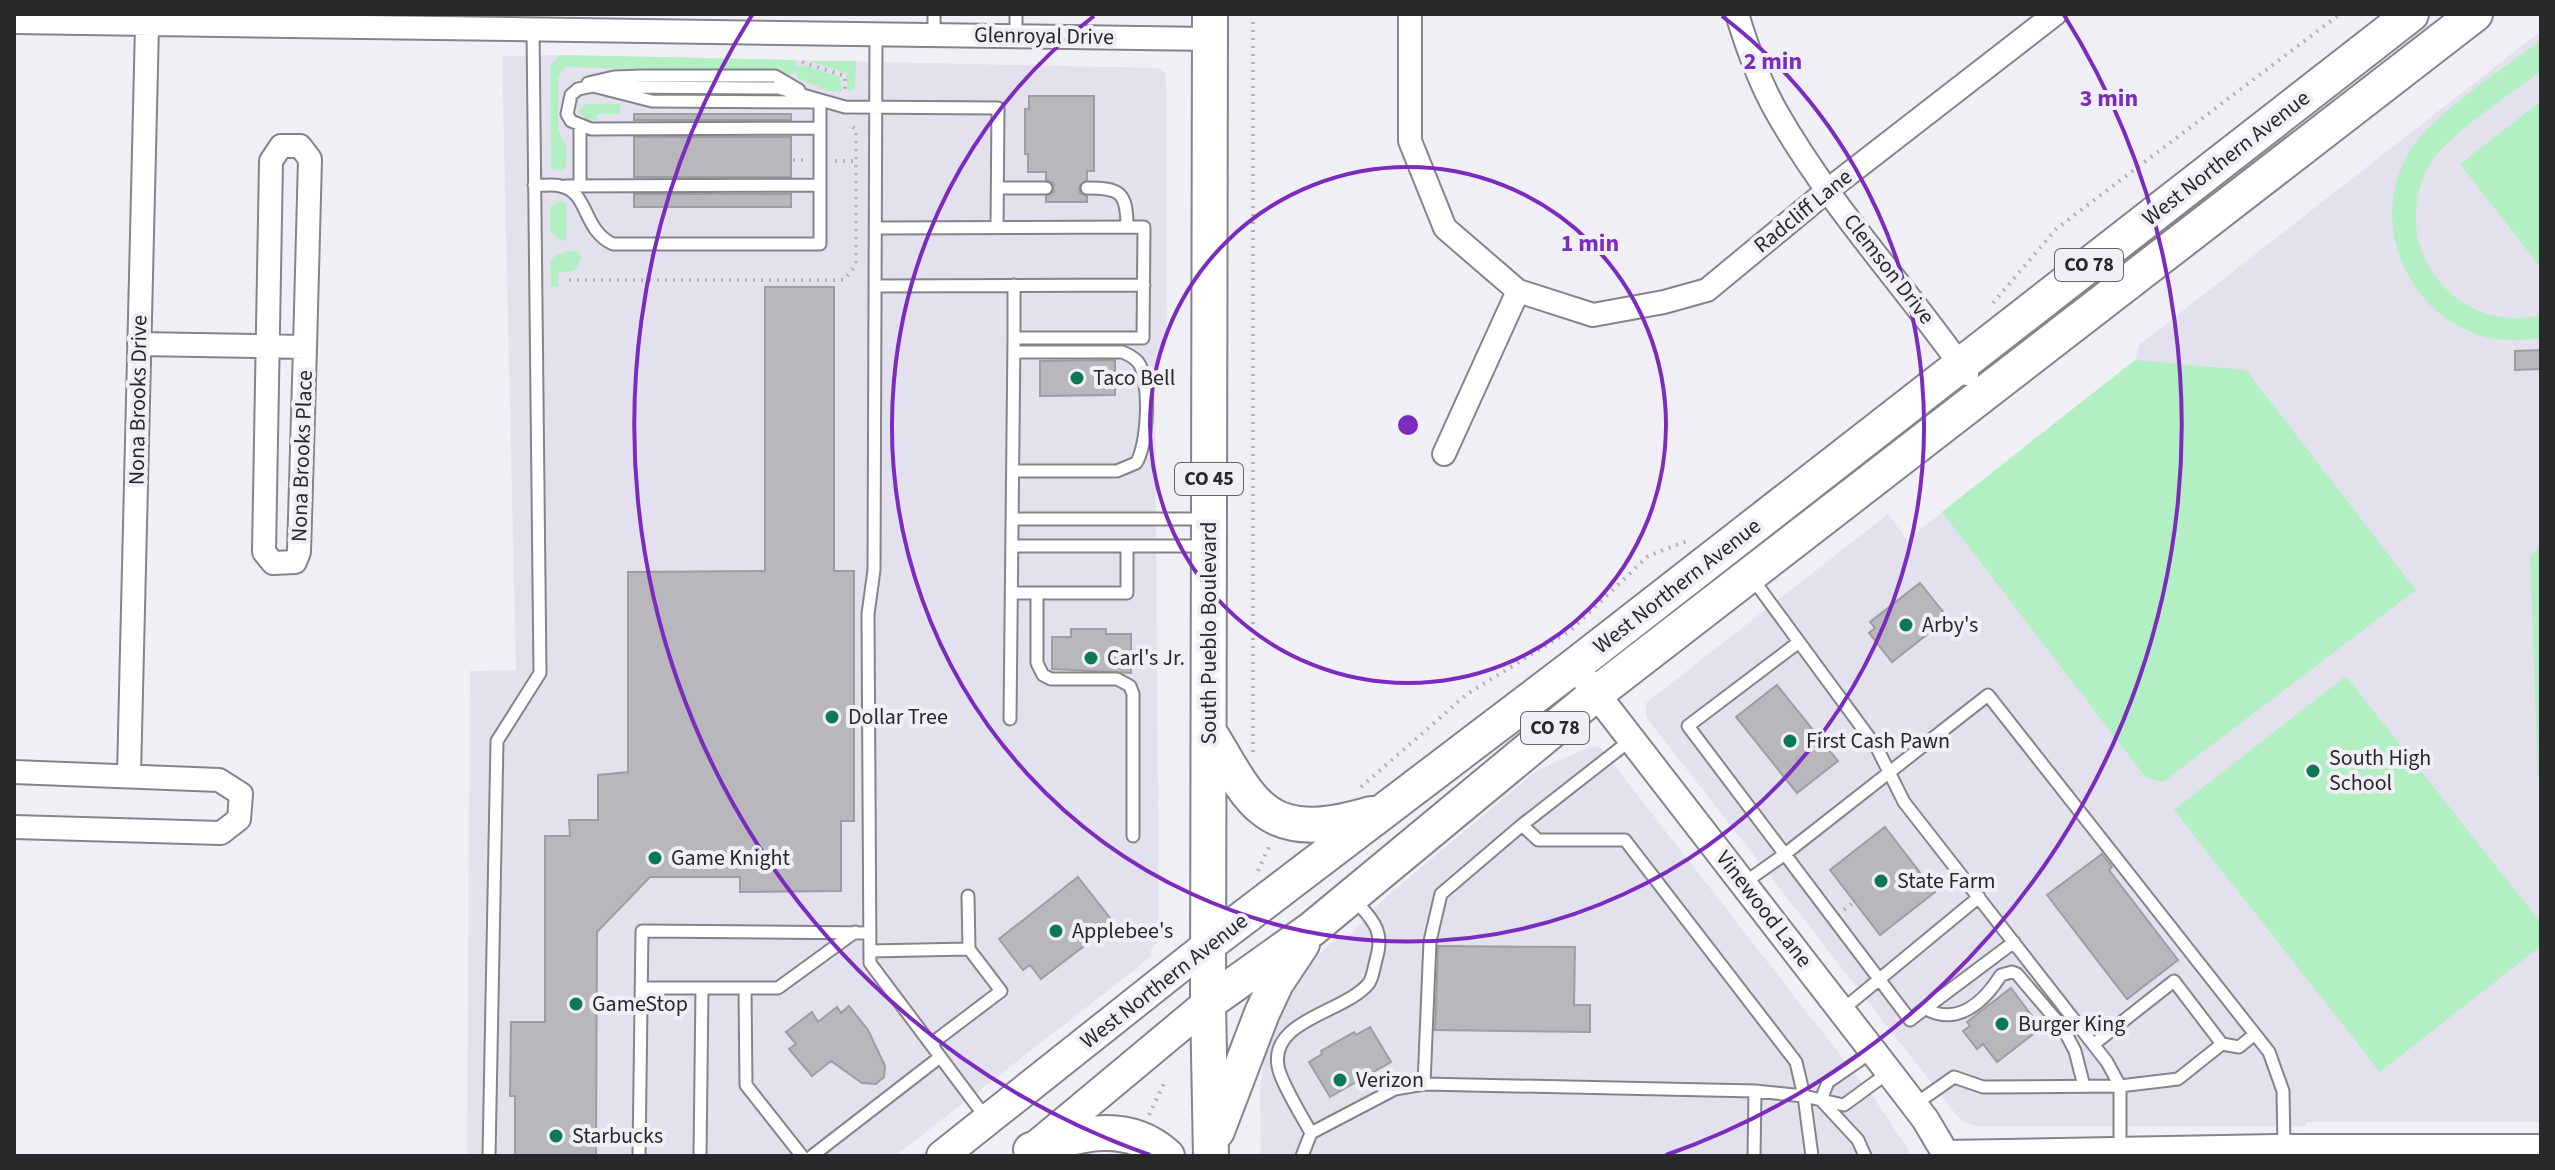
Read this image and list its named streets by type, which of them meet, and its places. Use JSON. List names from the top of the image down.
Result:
{
  "streets": {
    "main road": [
      "West Northern Avenue",
      "CO 78",
      "CO 45",
      "South Pueblo Boulevard"
    ],
    "street": [
      "Glenroyal Drive",
      "Radcliff Lane",
      "Clemson Drive",
      "Nona Brooks Drive",
      "Nona Brooks Place",
      "Vinewood Lane"
    ]
  },
  "crossings": [
    ["Glenroyal Drive", "Nona Brooks Drive"],
    ["Glenroyal Drive", "South Pueblo Boulevard"],
    ["West Northern Avenue", "Clemson Drive"],
    ["West Northern Avenue", "South Pueblo Boulevard"],
    ["West Northern Avenue", "Vinewood Lane"],
    ["Radcliff Lane", "Clemson Drive"],
    ["Nona Brooks Drive", "Nona Brooks Place"]
  ],
  "places": [
    "Taco Bell",
    "Arby's",
    "Carl's Jr.",
    "Dollar Tree",
    "First Cash Pawn",
    "South High School",
    "Game Knight",
    "State Farm",
    "Applebee's",
    "GameStop",
    "Burger King",
    "Verizon",
    "Starbucks"
  ],
  "rings": ["2 min", "3 min", "1 min"]
}
